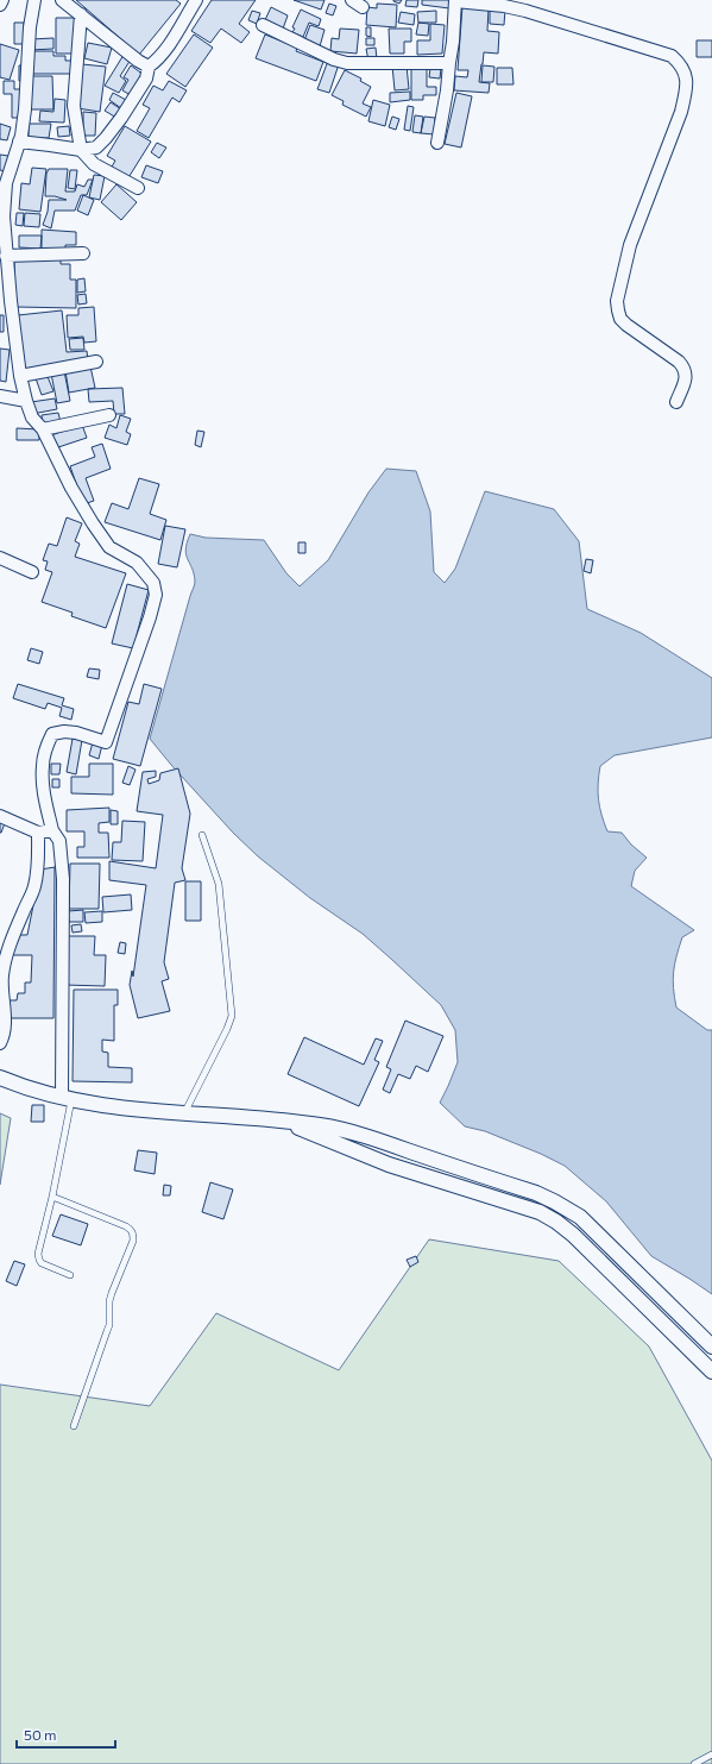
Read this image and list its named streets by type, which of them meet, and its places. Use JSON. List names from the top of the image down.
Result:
{
  "scale_bar": "50 m"
}
